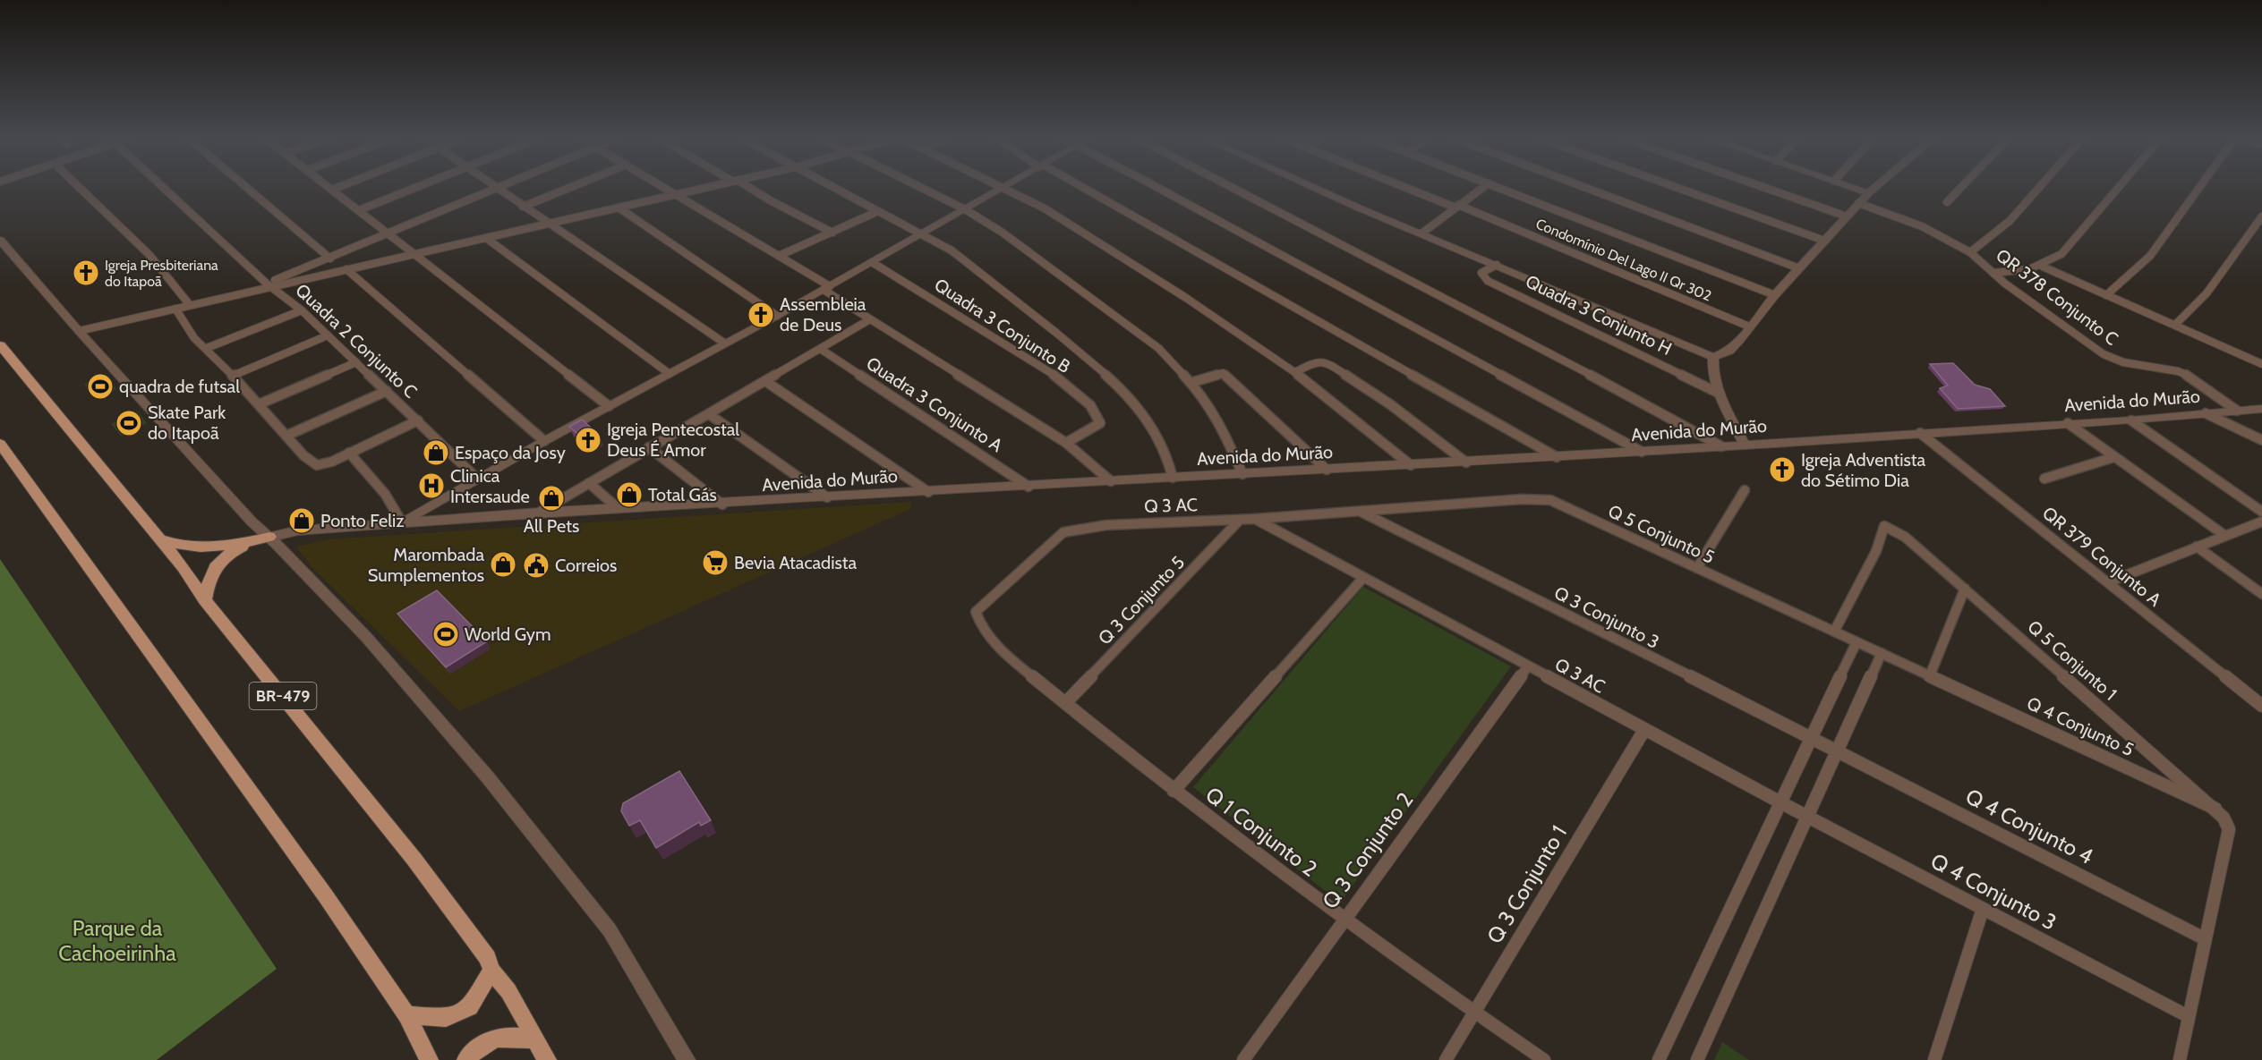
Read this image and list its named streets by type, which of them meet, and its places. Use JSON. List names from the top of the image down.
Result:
{
  "streets": {
    "main road": ["BR-479"],
    "street": [
      "Condomínio Del Lago II Qr 302",
      "QR 378 Conjunto C",
      "Quadra 3 Conjunto H",
      "Quadra 3 Conjunto B",
      "Quadra 2 Conjunto C",
      "Avenida do Murão",
      "Quadra 3 Conjunto A",
      "Q 3 AC",
      "Q 5 Conjunto 5",
      "QR 379 Conjunto A",
      "Q 3 Conjunto 5",
      "Q 3 Conjunto 3",
      "Q 5 Conjunto 1",
      "Q 4 Conjunto 5",
      "Q 4 Conjunto 4",
      "Q 1 Conjunto 2",
      "Q 3 Conjunto 2",
      "Q 3 Conjunto 1",
      "Q 4 Conjunto 3"
    ]
  },
  "crossings": [
    ["QR 378 Conjunto C", "Avenida do Murão"],
    ["Avenida do Murão", "Quadra 3 Conjunto A"],
    ["Avenida do Murão", "QR 379 Conjunto A"],
    ["Q 3 AC", "Q 5 Conjunto 5"],
    ["Q 3 AC", "Q 3 Conjunto 5"],
    ["Q 3 AC", "Q 1 Conjunto 2"],
    ["Q 3 AC", "Q 3 Conjunto 2"],
    ["Q 3 AC", "Q 3 Conjunto 1"],
    ["Q 3 AC", "Q 4 Conjunto 3"],
    ["Q 5 Conjunto 5", "Q 3 Conjunto 3"],
    ["Q 5 Conjunto 5", "Q 5 Conjunto 1"],
    ["Q 5 Conjunto 5", "Q 4 Conjunto 5"],
    ["Q 3 Conjunto 5", "Q 1 Conjunto 2"],
    ["Q 3 Conjunto 3", "Q 4 Conjunto 4"],
    ["Q 5 Conjunto 1", "Q 4 Conjunto 5"],
    ["Q 5 Conjunto 1", "Q 4 Conjunto 4"],
    ["Q 1 Conjunto 2", "Q 3 Conjunto 2"],
    ["Q 1 Conjunto 2", "Q 3 Conjunto 1"]
  ],
  "parks": ["Parque da Cachoeirinha"],
  "places": {
    "church": [
      "Igreja Presbiteriana do Itapoã",
      "Assembleia de Deus",
      "Igreja Pentecostal Deus É Amor",
      "Igreja Adventista do Sétimo Dia"
    ],
    "sports": ["quadra de futsal", "Skate Park do Itapoã", "World Gym"],
    "shop": [
      "Espaço da Josy",
      "Total Gás",
      "All Pets",
      "Ponto Feliz",
      "Marombada Sumplementos"
    ],
    "hospital": ["Clinica Intersaude"],
    "supermarket": ["Bevia Atacadista"],
    "public building": ["Correios"]
  }
}
